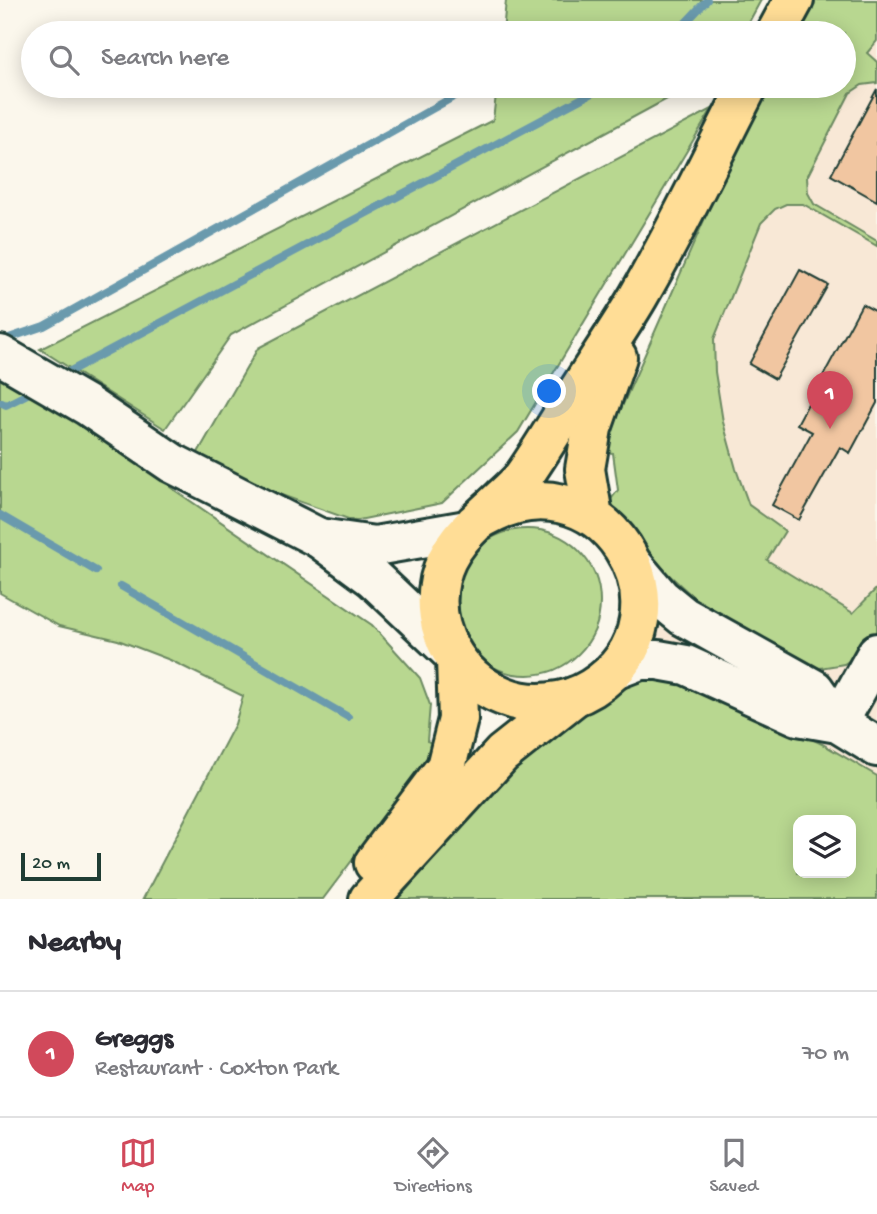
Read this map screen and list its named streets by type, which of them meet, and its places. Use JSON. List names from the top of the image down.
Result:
{
  "scale_bar": "20 m",
  "page": {
    "search": "Search here",
    "pins": "1",
    "scale": "20 m",
    "heading": "Nearby",
    "list": [
      {
        "mark": "1",
        "name": "Greggs",
        "note": "Restaurant · Coxton Park",
        "value": "70 m"
      }
    ],
    "nav": ["Map", "Directions", "Saved"]
  }
}
